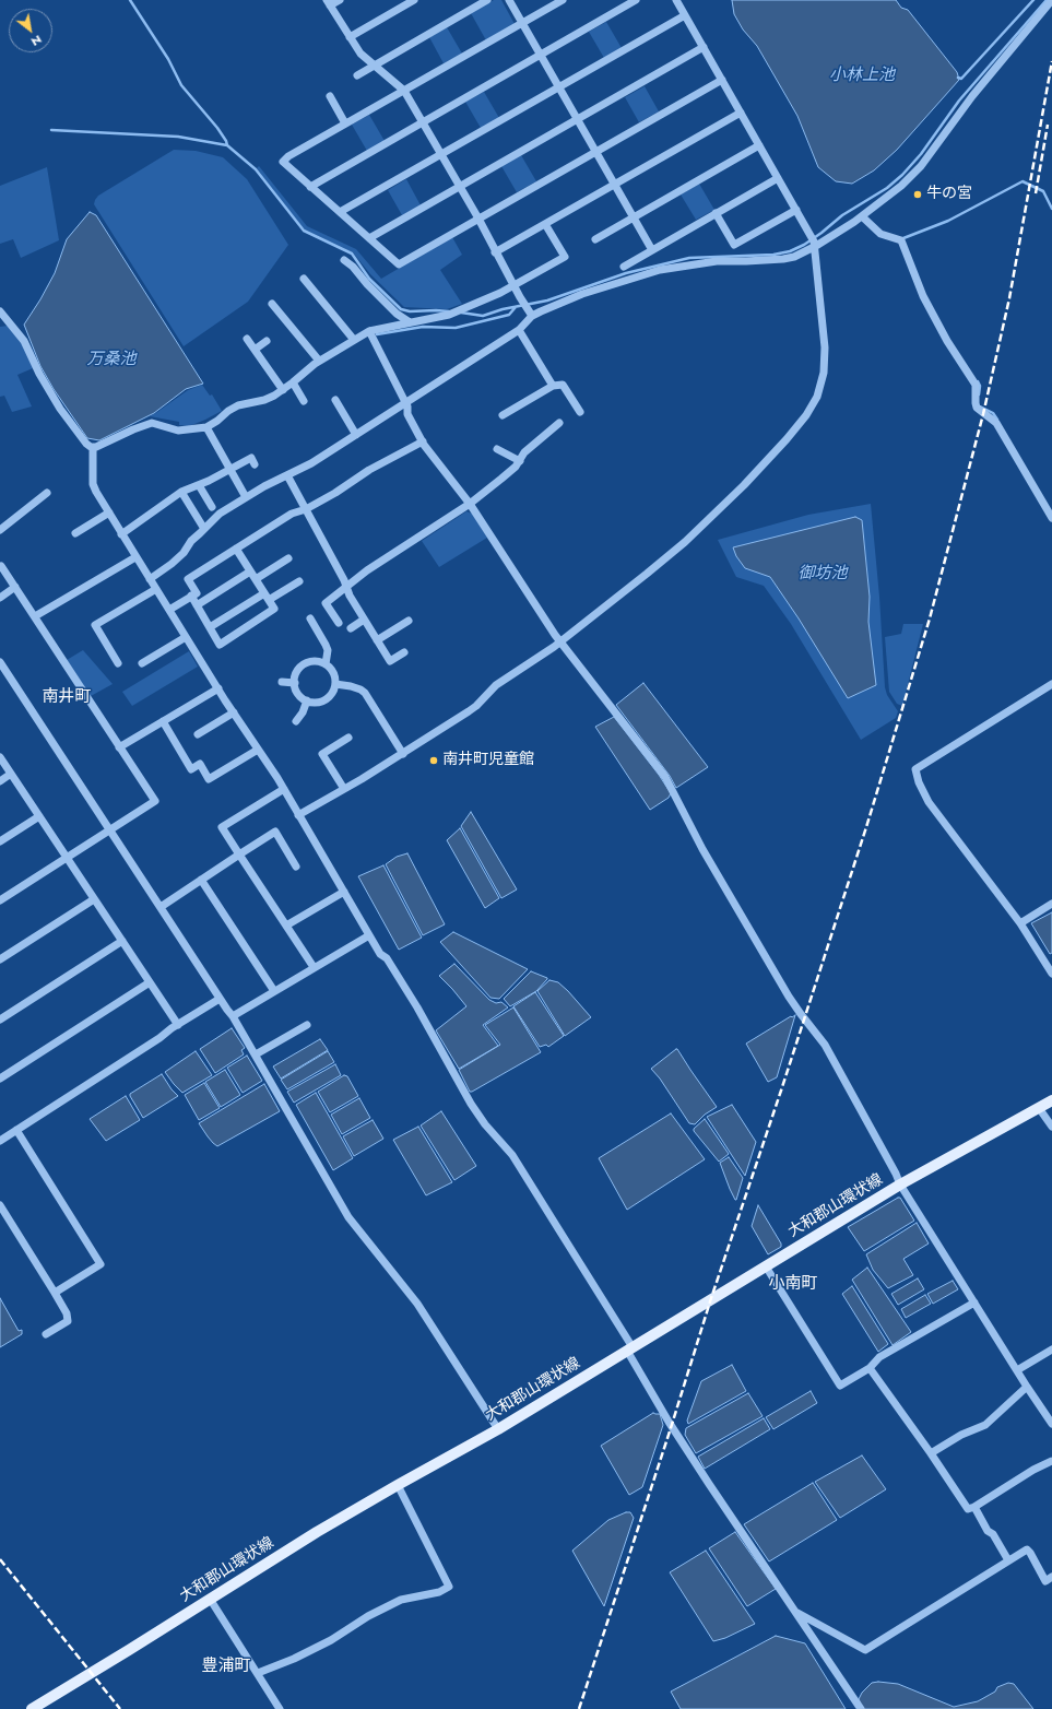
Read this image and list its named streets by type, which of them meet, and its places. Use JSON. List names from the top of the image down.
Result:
{
  "streets": {
    "main road": ["大和郡山環状線"]
  },
  "districts": ["南井町", "小南町", "豊浦町"],
  "water": ["小林上池", "万桑池", "御坊池"],
  "places": ["牛の宮", "南井町児童館"],
  "north": "bottom right"
}
